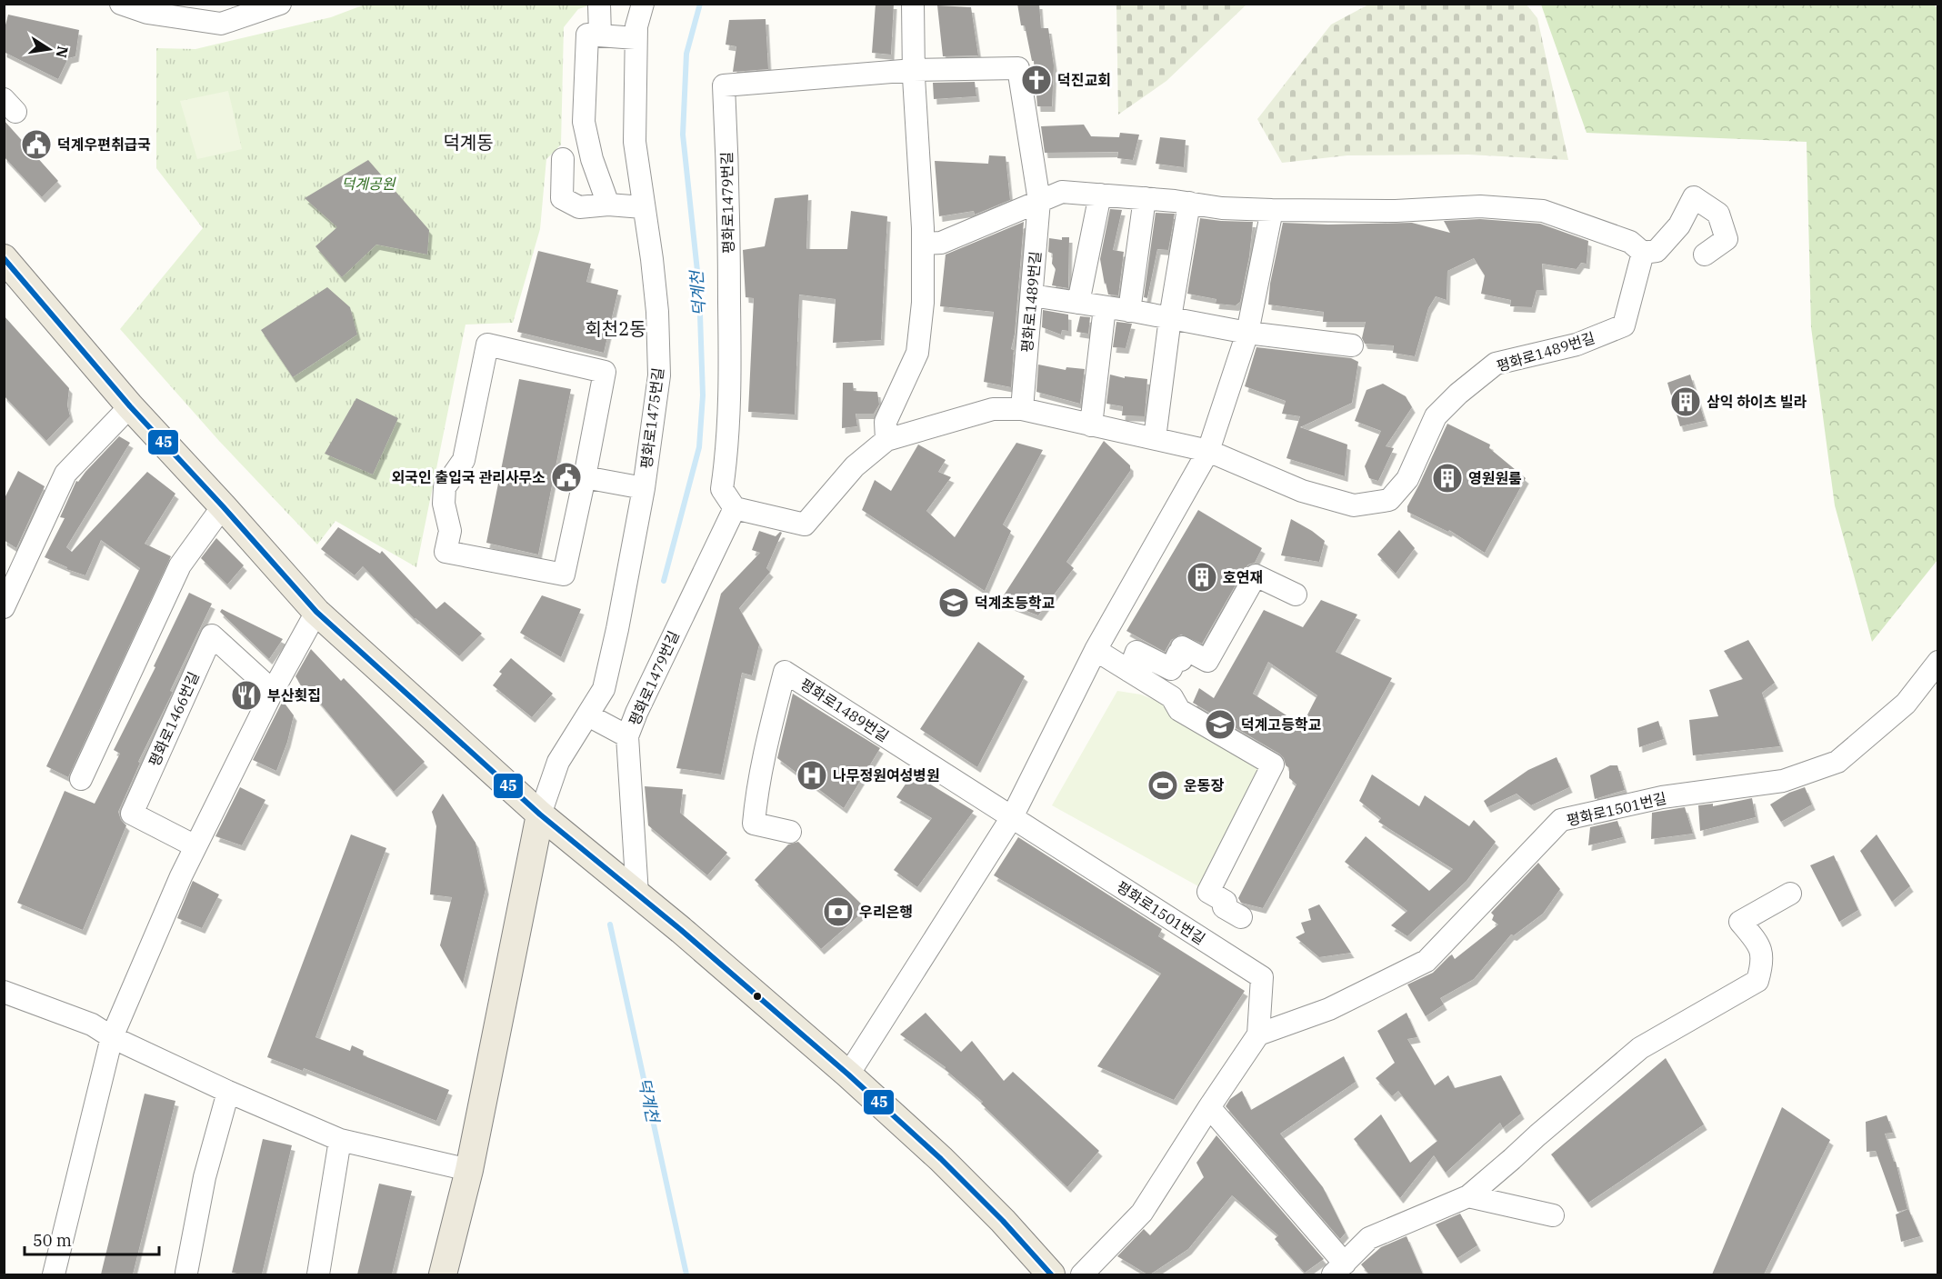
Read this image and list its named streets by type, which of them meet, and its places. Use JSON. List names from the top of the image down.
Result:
{
  "streets": {
    "street": [
      "평화로1479번길",
      "평화로1489번길",
      "평화로1475번길",
      "평화로1466번길",
      "평화로1501번길"
    ]
  },
  "crossings": [
    ["평화로1479번길", "평화로1489번길"],
    ["평화로1489번길", "평화로1501번길"]
  ],
  "districts": ["덕계동", "회천2동"],
  "water": ["덕계천"],
  "parks": ["덕계공원"],
  "places": {
    "church": ["덕진교회"],
    "public building": ["덕계우편취급국", "외국인 출입국 관리사무소"],
    "building": ["삼익 하이츠 빌라", "영원원룸", "호연재"],
    "school or university": ["덕계초등학교", "덕계고등학교"],
    "restaurant": ["부산횟집"],
    "hospital": ["나무정원여성병원"],
    "sports": ["운동장"],
    "bank": ["우리은행"]
  },
  "lines": ["transit line 45"],
  "scale_bar": "50 m",
  "north": "right"
}
